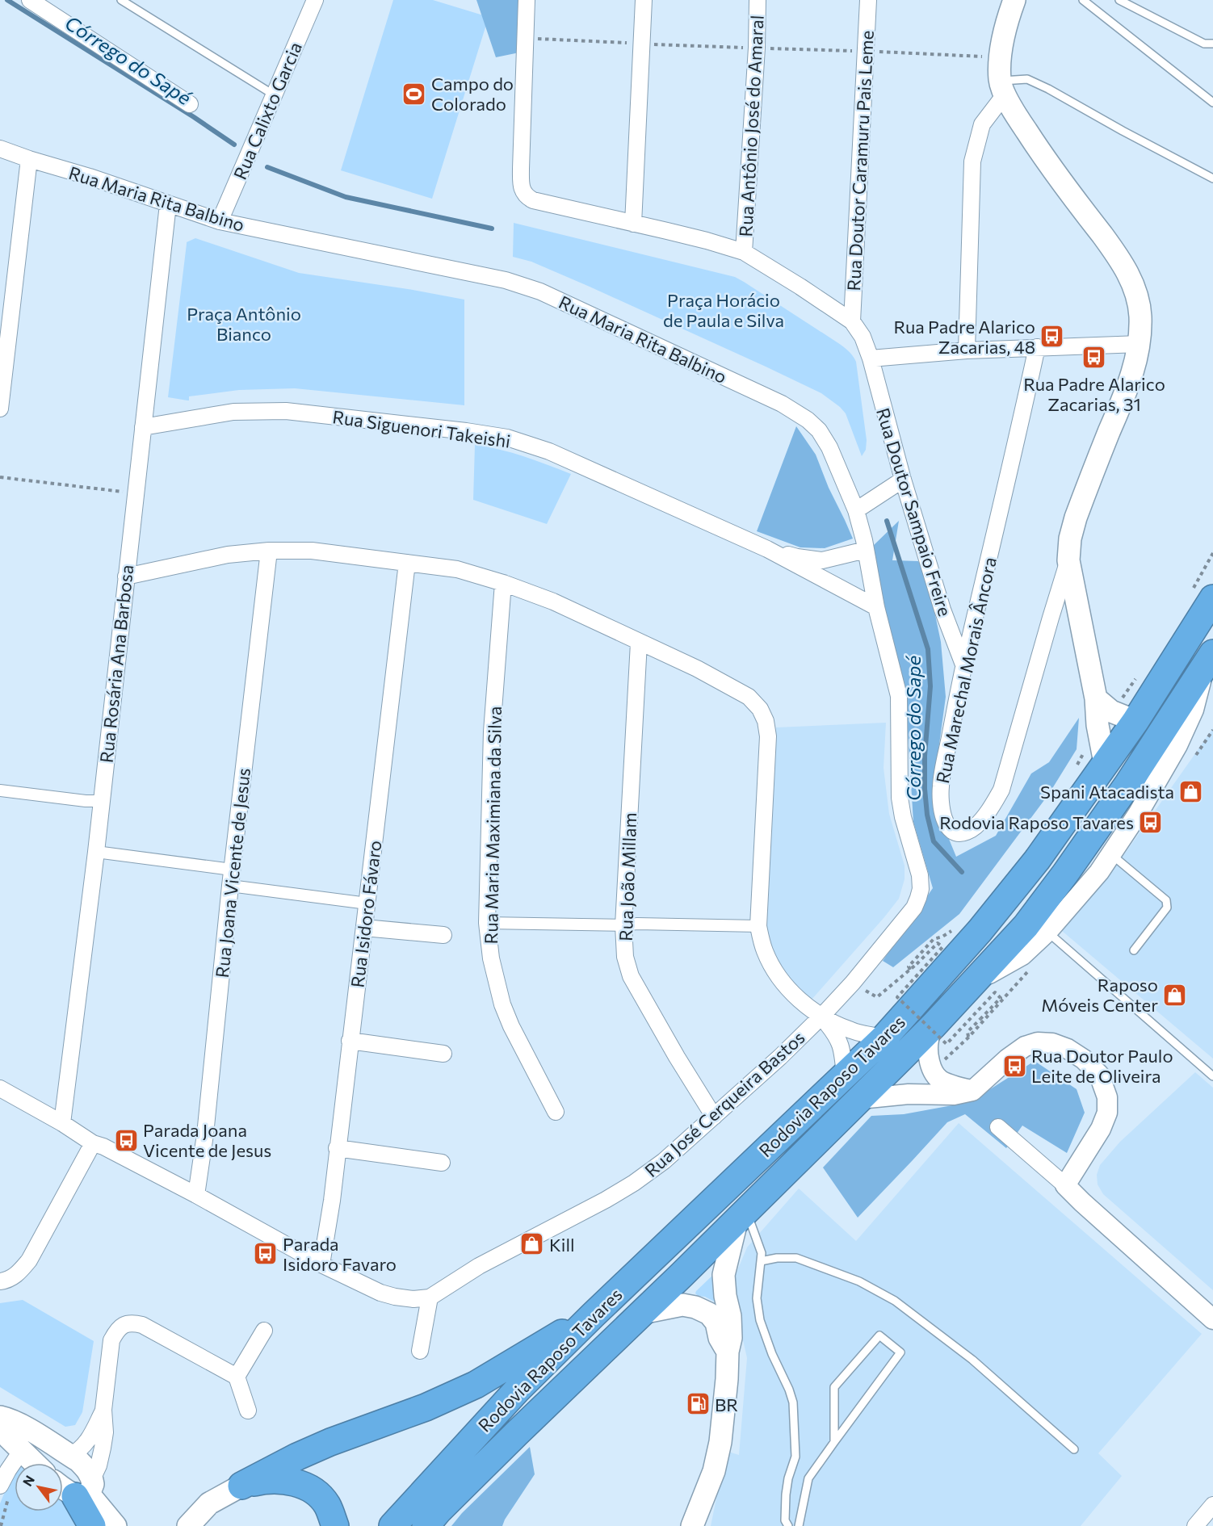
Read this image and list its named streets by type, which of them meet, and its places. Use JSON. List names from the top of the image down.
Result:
{
  "streets": {
    "highway": ["Rodovia Raposo Tavares"],
    "street": [
      "Rua Calixto Garcia",
      "Rua Antônio José do Amaral",
      "Rua Doutor Caramuru Pais Leme",
      "Rua Maria Rita Balbino",
      "Rua Siguenori Takeishi",
      "Rua Doutor Sampaio Freire",
      "Rua Rosária Ana Barbosa",
      "Rua Marechal Morais Âncora",
      "Rua Maria Maximiana da Silva",
      "Rua Joana Vicente de Jesus",
      "Rua João Millam",
      "Rua Isidoro Fávaro",
      "Rua José Cerqueira Bastos"
    ]
  },
  "crossings": [
    ["Rua Calixto Garcia", "Rua Maria Rita Balbino"],
    ["Rua Doutor Caramuru Pais Leme", "Rua Doutor Sampaio Freire"],
    ["Rua Maria Rita Balbino", "Rua Siguenori Takeishi"],
    ["Rua Maria Rita Balbino", "Rua Rosária Ana Barbosa"],
    ["Rua Maria Rita Balbino", "Rua José Cerqueira Bastos"],
    ["Rua Siguenori Takeishi", "Rua Rosária Ana Barbosa"],
    ["Rua Doutor Sampaio Freire", "Rua Marechal Morais Âncora"],
    ["Rua João Millam", "Rua José Cerqueira Bastos"]
  ],
  "water": ["Córrego do Sapé"],
  "parks": ["Praça Horácio de Paula e Silva", "Praça Antônio Bianco"],
  "places": {
    "sports": ["Campo do Colorado"],
    "bus stop": [
      "Rua Padre Alarico Zacarias, 48",
      "Rua Padre Alarico Zacarias, 31",
      "Rodovia Raposo Tavares",
      "Rua Doutor Paulo Leite de Oliveira",
      "Parada Joana Vicente de Jesus",
      "Parada Isidoro Favaro"
    ],
    "shop": ["Spani Atacadista", "Raposo Móveis Center", "Kill"],
    "fuel station": ["BR"]
  },
  "north": "top left"
}
